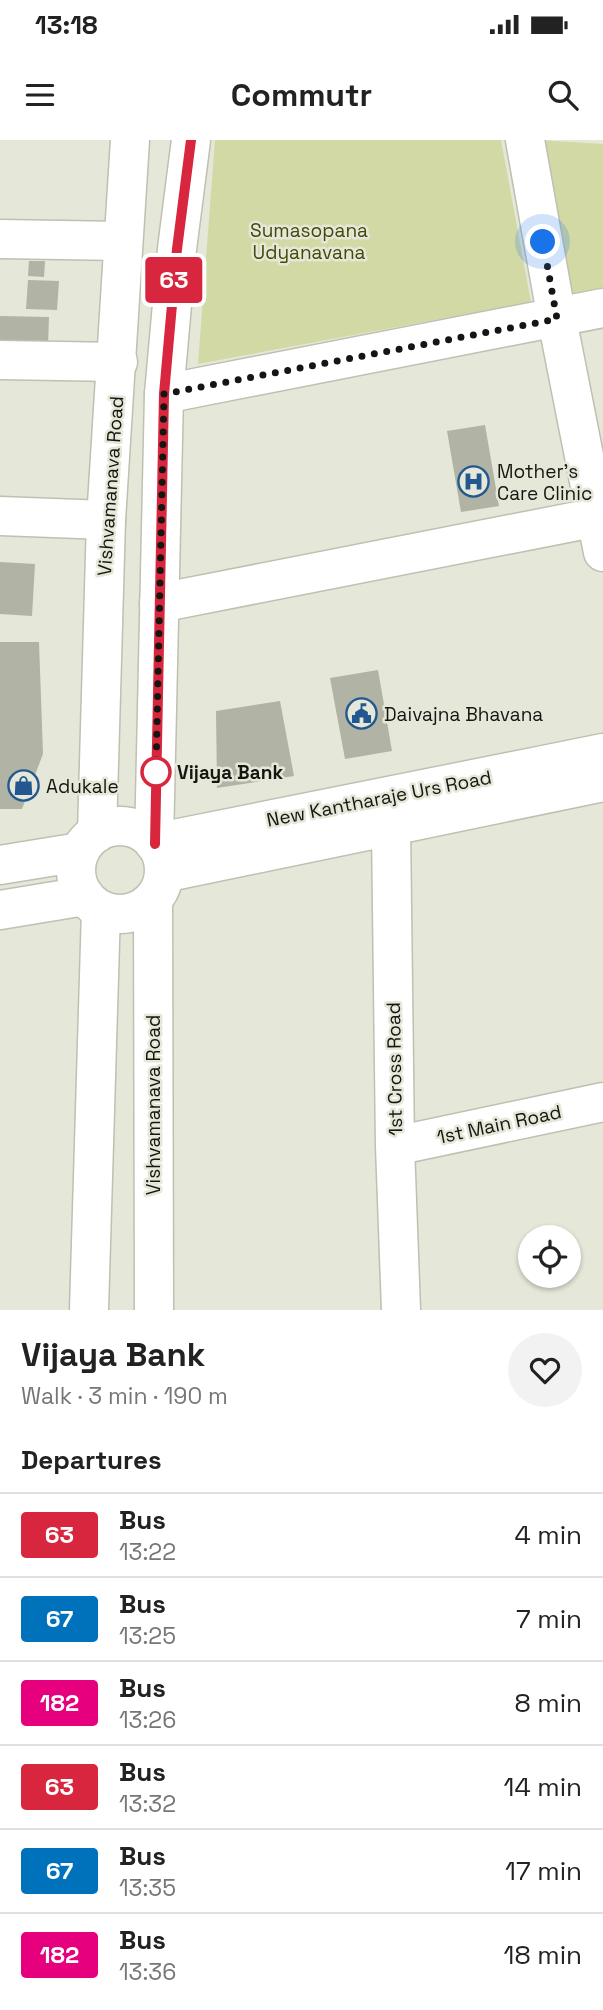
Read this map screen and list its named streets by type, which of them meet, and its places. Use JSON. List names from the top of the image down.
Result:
{
  "streets": {
    "main road": [
      "Vishvamanava Road",
      "New Kantharaje Urs Road",
      "1st Cross Road",
      "1st Main Road"
    ]
  },
  "crossings": [
    ["Vishvamanava Road", "New Kantharaje Urs Road"],
    ["New Kantharaje Urs Road", "1st Cross Road"],
    ["1st Cross Road", "1st Main Road"]
  ],
  "parks": ["Sumasopana Udyanavana"],
  "places": {
    "hospital": ["Mother's Care Clinic"],
    "public building": ["Daivajna Bhavana"],
    "other": ["Vijaya Bank"],
    "shop": ["Adukale"]
  },
  "lines": ["bus line 63"],
  "page": {
    "status": "13:18",
    "header": "Commutr",
    "on_map": "63",
    "heading": [
      ["Vijaya Bank", "Walk · 3 min · 190 m"],
      "Departures"
    ],
    "list": [
      {
        "mark": "63",
        "name": "Bus",
        "note": "13:22",
        "value": "4 min"
      },
      {
        "mark": "67",
        "name": "Bus",
        "note": "13:25",
        "value": "7 min"
      },
      {
        "mark": "182",
        "name": "Bus",
        "note": "13:26",
        "value": "8 min"
      },
      {
        "mark": "63",
        "name": "Bus",
        "note": "13:32",
        "value": "14 min"
      },
      {
        "mark": "67",
        "name": "Bus",
        "note": "13:35",
        "value": "17 min"
      },
      {
        "mark": "182",
        "name": "Bus",
        "note": "13:36",
        "value": "18 min"
      }
    ]
  }
}
